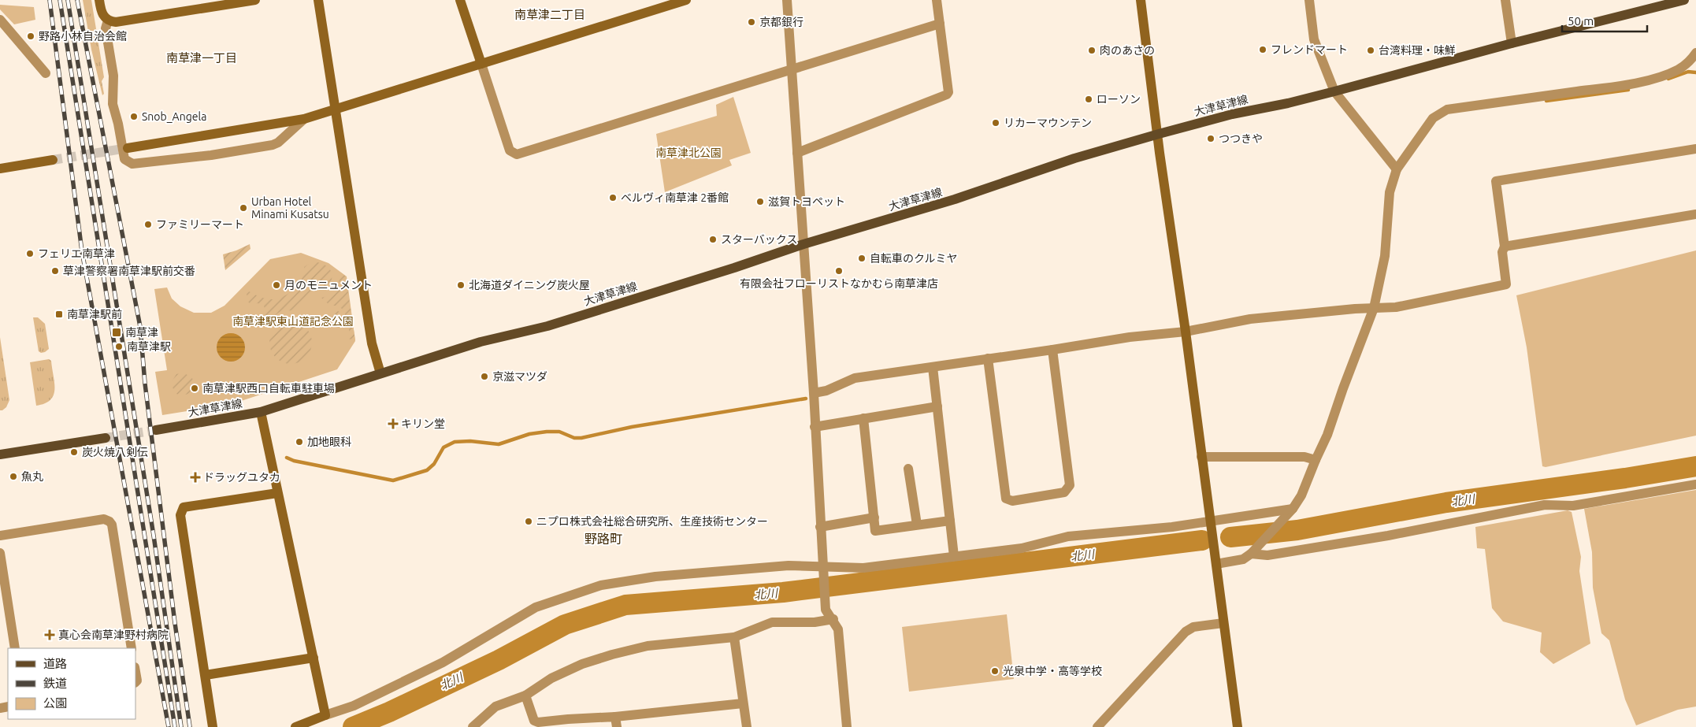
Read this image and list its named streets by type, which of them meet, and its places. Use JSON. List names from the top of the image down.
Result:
{
  "streets": {
    "main road": ["大津草津線"]
  },
  "districts": ["南草津二丁目", "南草津一丁目", "野路町"],
  "water": ["北川"],
  "parks": ["南草津北公園", "南草津駅東山道記念公園"],
  "places": {
    "other": [
      "京都銀行",
      "野路小林自治会館",
      "フレンドマート",
      "肉のあさの",
      "台湾料理・味鮮",
      "ローソン",
      "Snob_Angela",
      "リカーマウンテン",
      "つつきや",
      "ベルヴィ南草津 2番館",
      "滋賀トヨペット",
      "Urban Hotel Minami Kusatsu",
      "ファミリーマート",
      "スターバックス",
      "フェリエ南草津",
      "自転車のクルミヤ",
      "草津警察署南草津駅前交番",
      "有限会社フローリストなかむら南草津店",
      "月のモニュメント",
      "北海道ダイニング炭火屋",
      "南草津駅",
      "京滋マツダ",
      "南草津駅西口自転車駐車場",
      "加地眼科",
      "炭火焼八剣伝",
      "魚丸",
      "ニプロ株式会社総合研究所、生産技術センター",
      "光泉中学・高等学校"
    ],
    "transit": ["南草津駅前", "南草津"],
    "health": ["キリン堂", "ドラッグユタカ", "真心会南草津野村病院"]
  },
  "legend": ["道路", "鉄道", "公園"],
  "scale_bar": "50 m"
}
